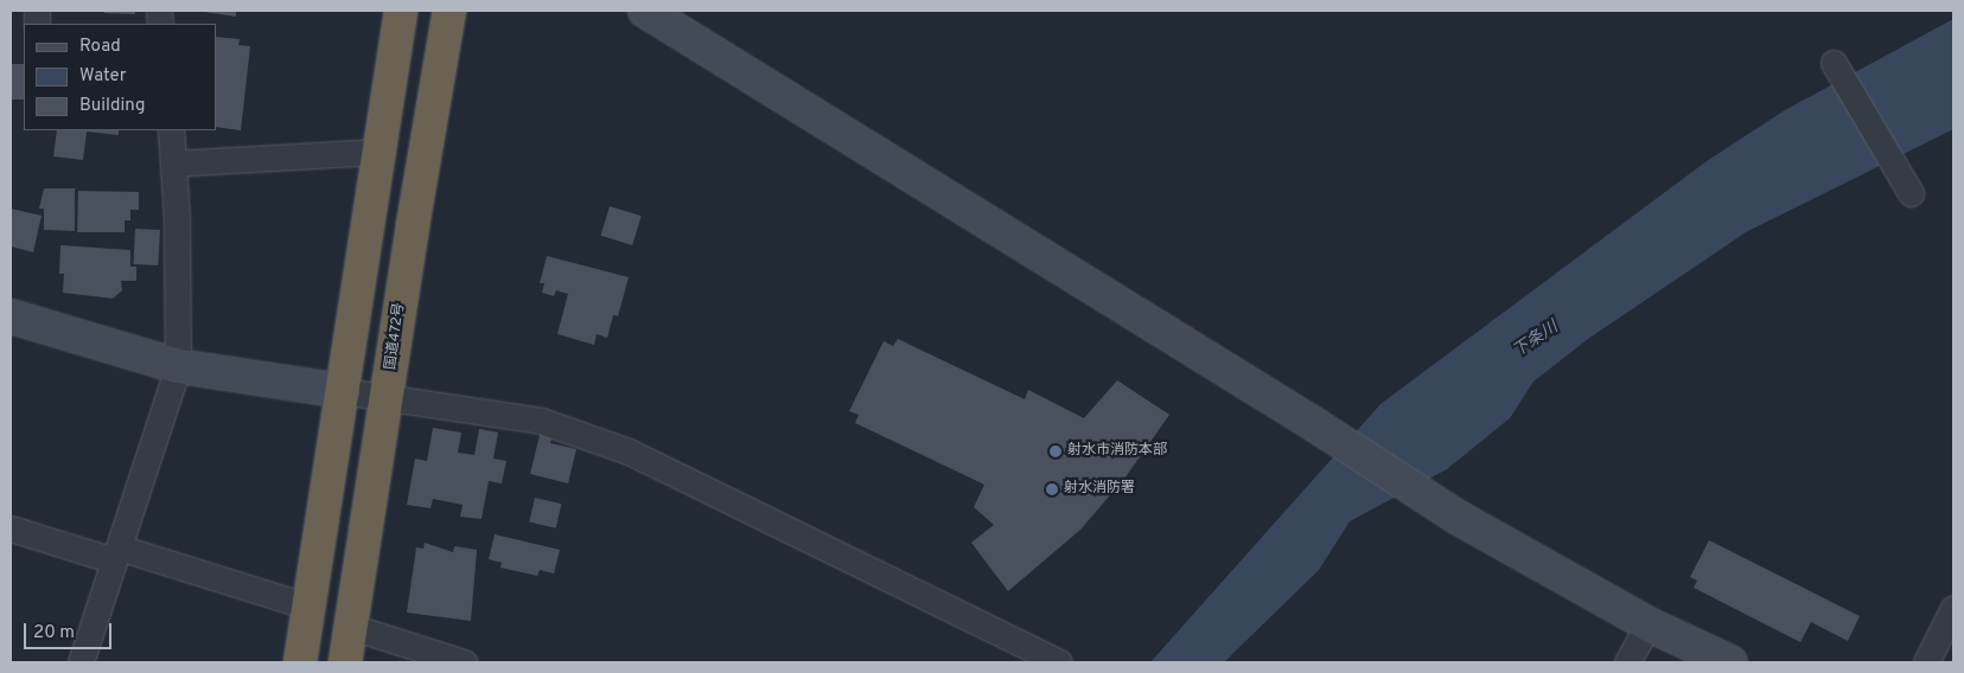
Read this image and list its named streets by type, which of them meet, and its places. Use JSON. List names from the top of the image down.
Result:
{
  "streets": {
    "highway": ["国道472号"]
  },
  "water": ["下条川"],
  "places": ["射水市消防本部", "射水消防署"],
  "legend": ["Road", "Water", "Building"],
  "scale_bar": "20 m"
}
